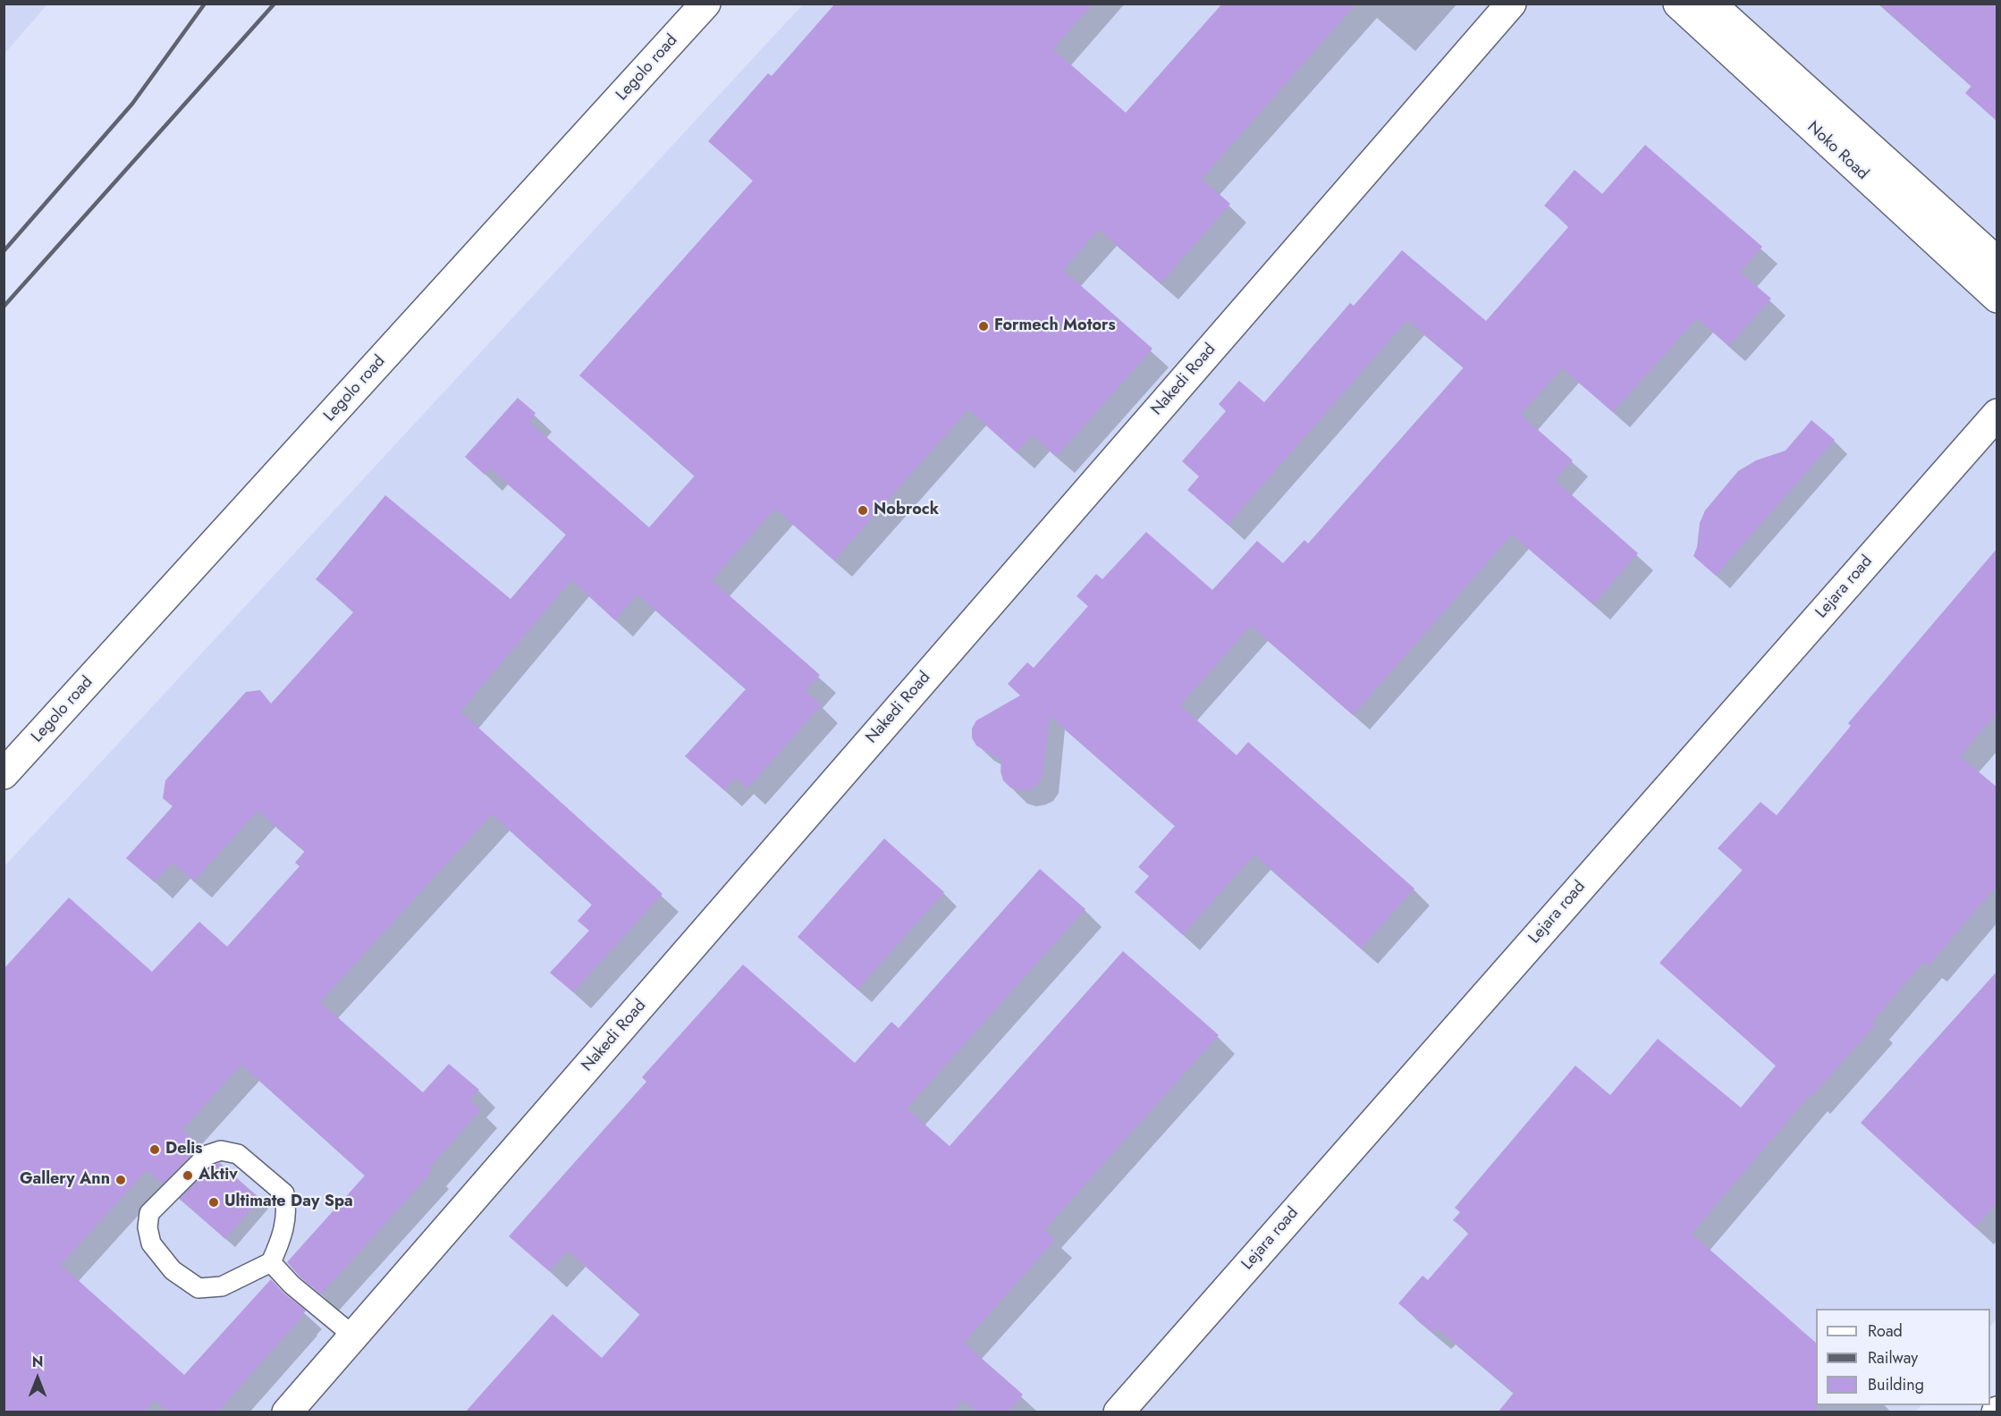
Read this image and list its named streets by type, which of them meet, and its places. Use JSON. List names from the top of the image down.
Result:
{
  "streets": {
    "street": [
      "Legolo road",
      "Noko Road",
      "Nakedi Road",
      "Lejara road"
    ]
  },
  "places": [
    "Formech Motors",
    "Nobrock",
    "Delis",
    "Aktiv",
    "Gallery Ann",
    "Ultimate Day Spa"
  ],
  "legend": ["Road", "Railway", "Building"],
  "north": "top"
}
